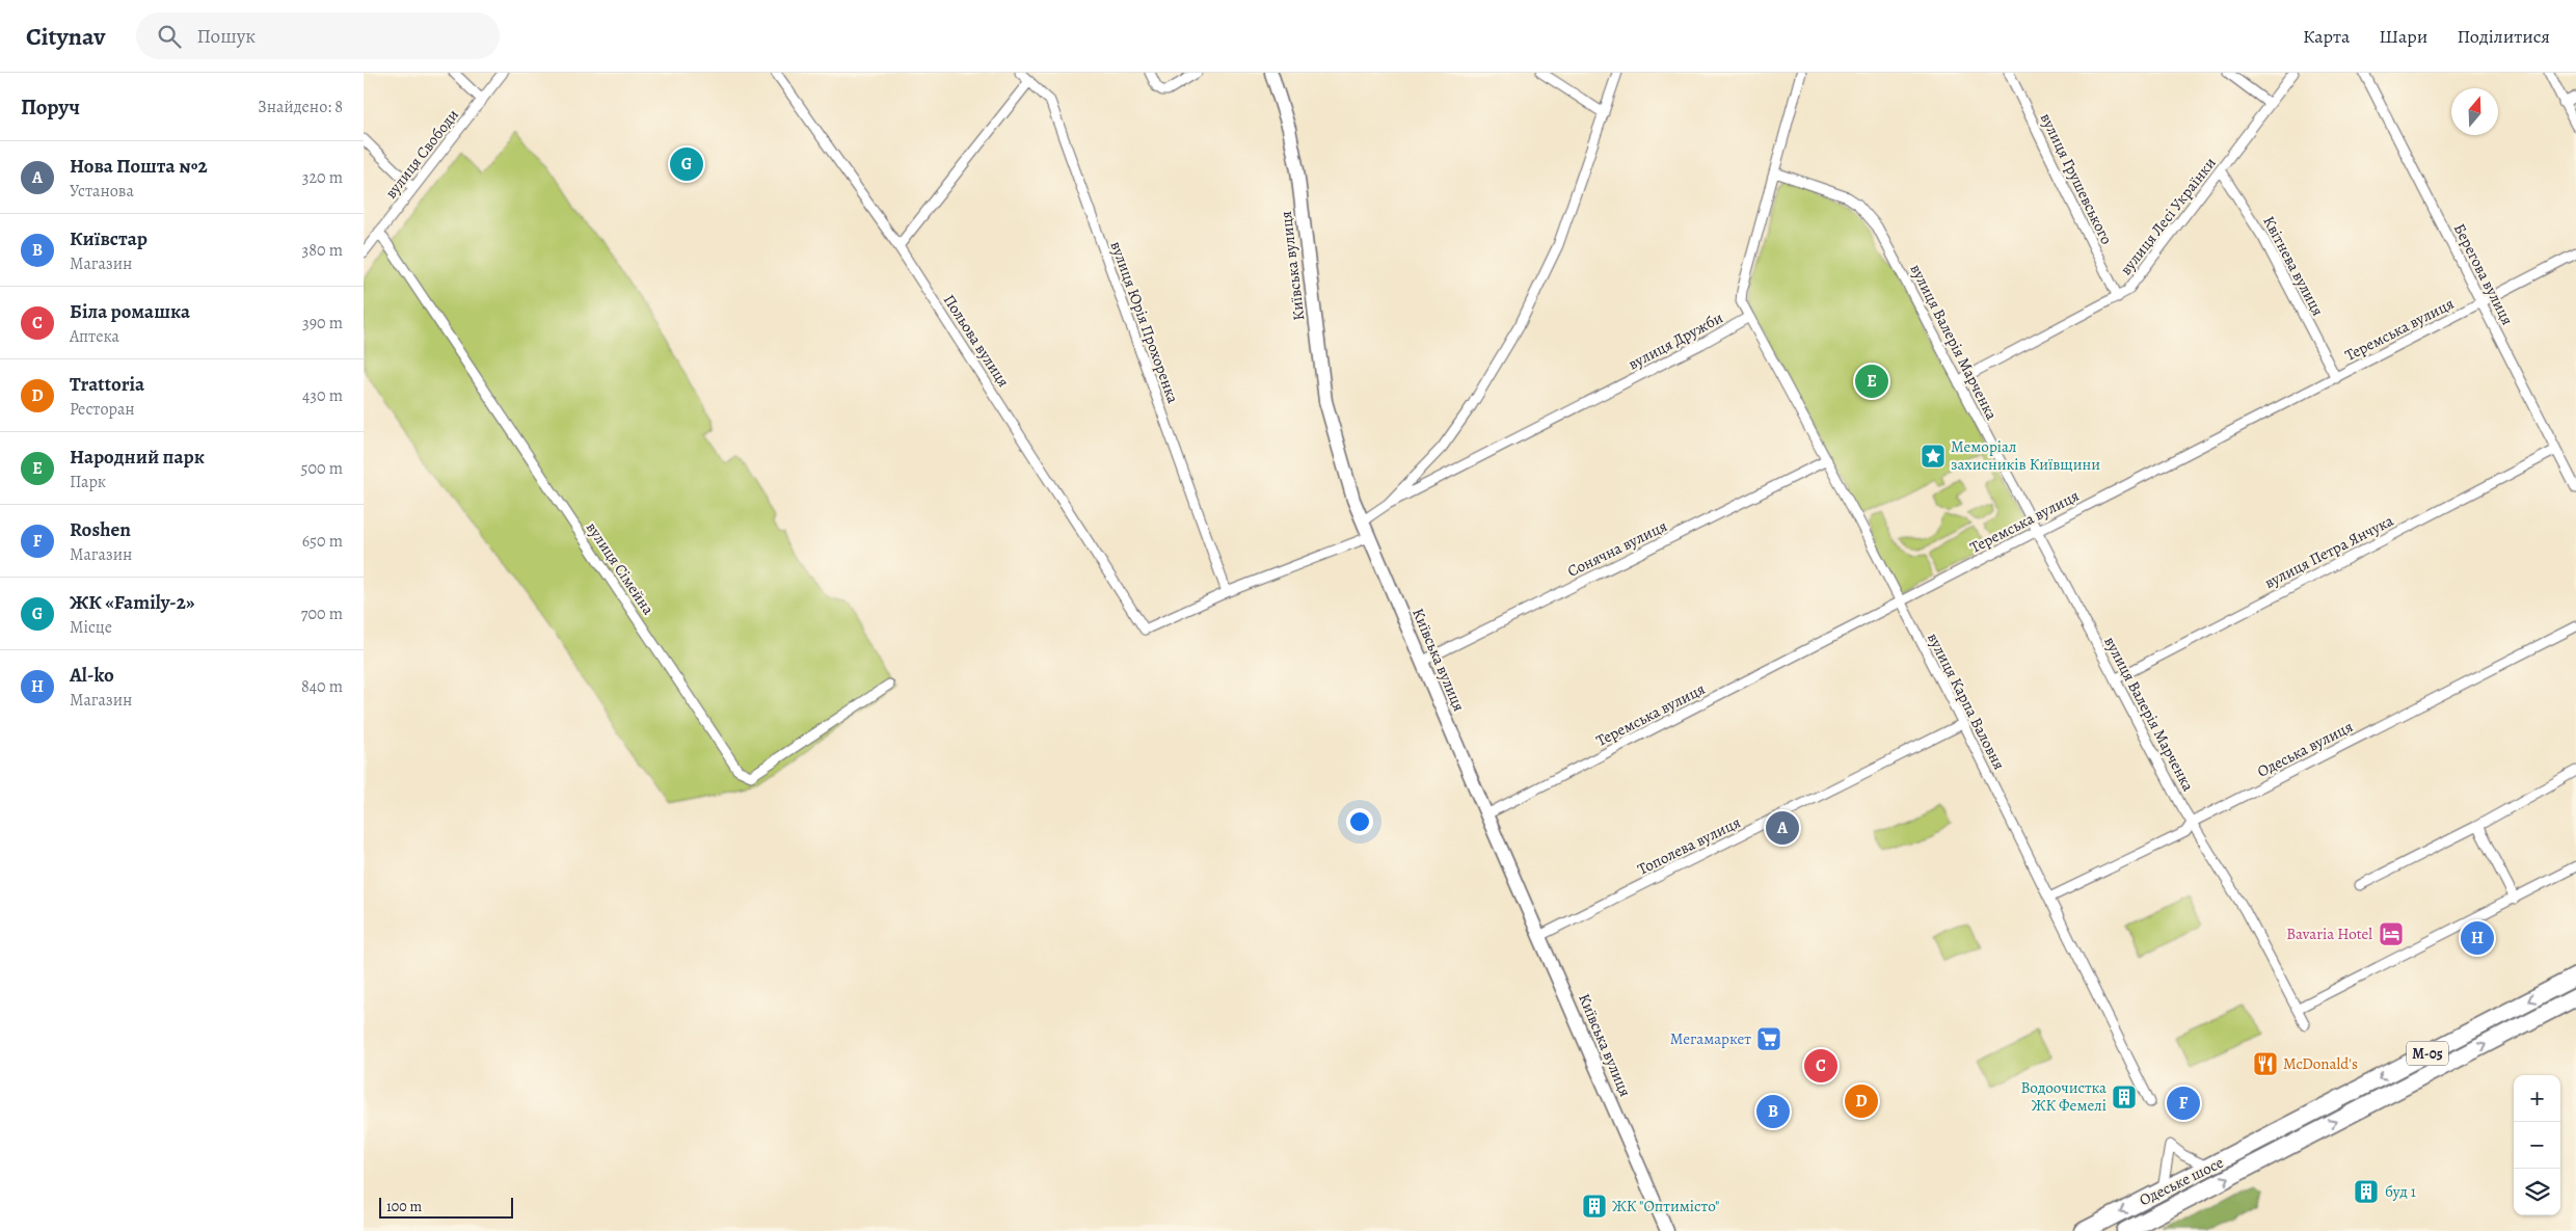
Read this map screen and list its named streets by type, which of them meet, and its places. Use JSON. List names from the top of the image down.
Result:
{
  "streets": {
    "highway": ["М-05", "Одеське шосе"],
    "street": [
      "вулиця Свободи",
      "вулиця Грушевського",
      "вулиця Лесі Українки",
      "Київська вулиця",
      "Квітнева вулиця",
      "Берегова вулиця",
      "вулиця Юрія Прохоренка",
      "Теремська вулиця",
      "Польова вулиця",
      "вулиця Дружби",
      "вулиця Валерія Марченка",
      "Сонячна вулиця",
      "вулиця Петра Янчука",
      "вулиця Сімейна",
      "вулиця Карпа Валовня",
      "Одеська вулиця",
      "Тополева вулиця"
    ]
  },
  "crossings": [
    ["вулиця Свободи", "вулиця Сімейна"],
    ["вулиця Грушевського", "вулиця Лесі Українки"],
    ["вулиця Лесі Українки", "Квітнева вулиця"],
    ["вулиця Лесі Українки", "вулиця Валерія Марченка"],
    ["Київська вулиця", "Теремська вулиця"],
    ["Київська вулиця", "Сонячна вулиця"],
    ["Київська вулиця", "Тополева вулиця"],
    ["Квітнева вулиця", "Теремська вулиця"],
    ["Берегова вулиця", "Теремська вулиця"],
    ["Берегова вулиця", "вулиця Петра Янчука"],
    ["вулиця Юрія Прохоренка", "Польова вулиця"],
    ["Теремська вулиця", "вулиця Валерія Марченка"],
    ["Теремська вулиця", "вулиця Карпа Валовня"],
    ["вулиця Дружби", "вулиця Карпа Валовня"],
    ["вулиця Валерія Марченка", "вулиця Петра Янчука"],
    ["вулиця Валерія Марченка", "Одеська вулиця"],
    ["Сонячна вулиця", "вулиця Карпа Валовня"],
    ["вулиця Карпа Валовня", "Одеська вулиця"],
    ["вулиця Карпа Валовня", "Тополева вулиця"]
  ],
  "places": {
    "place": ["Меморіал захисників Київщини"],
    "hotel": ["Bavaria Hotel"],
    "supermarket": ["Мегамаркет"],
    "restaurant": ["McDonald's"],
    "building": ["Водоочистка ЖК Фемелі", "буд 1", "ЖК \"Оптимісто\""]
  },
  "scale_bar": "100 m",
  "north": "top",
  "page": {
    "header": "Citynav",
    "search": "Пошук",
    "nav": ["Карта", "Шари", "Поділитися"],
    "heading": ["Поруч", "Знайдено: 8"],
    "list": [
      {
        "mark": "A",
        "name": "Нова Пошта №2",
        "note": "Установа",
        "value": "320 m"
      },
      {
        "mark": "B",
        "name": "Київстар",
        "note": "Магазин",
        "value": "380 m"
      },
      {
        "mark": "C",
        "name": "Біла ромашка",
        "note": "Аптека",
        "value": "390 m"
      },
      {
        "mark": "D",
        "name": "Trattoria",
        "note": "Ресторан",
        "value": "430 m"
      },
      {
        "mark": "E",
        "name": "Народний парк",
        "note": "Парк",
        "value": "500 m"
      },
      {
        "mark": "F",
        "name": "Roshen",
        "note": "Магазин",
        "value": "650 m"
      },
      {
        "mark": "G",
        "name": "ЖК «Family-2»",
        "note": "Місце",
        "value": "700 m"
      },
      {
        "mark": "H",
        "name": "Al-ko",
        "note": "Магазин",
        "value": "840 m"
      }
    ],
    "pins": [
      "G",
      "E",
      "A",
      "H",
      "C",
      "D",
      "F",
      "B"
    ],
    "map_buttons": ["+", "−"],
    "scale": "100 m"
  }
}
